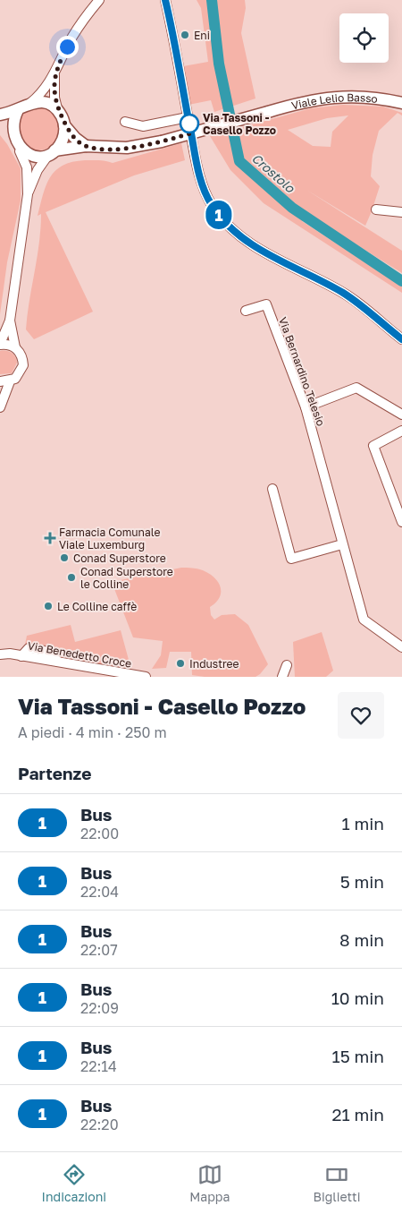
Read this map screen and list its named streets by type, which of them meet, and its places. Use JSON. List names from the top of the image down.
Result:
{
  "streets": {
    "main road": ["Viale Lelio Basso"],
    "street": ["Via Bernardino Telesio", "Via Benedetto Croce"]
  },
  "water": ["Crostolo"],
  "places": {
    "other": [
      "Eni",
      "Via Tassoni - Casello Pozzo",
      "Conad Superstore",
      "Conad Superstore le Colline",
      "Le Colline caffè",
      "Industree"
    ],
    "health": ["Farmacia Comunale Viale Luxemburg"]
  },
  "lines": ["bus line 1"],
  "page": {
    "on_map": "1",
    "heading": [
      ["Via Tassoni - Casello Pozzo", "A piedi · 4 min · 250 m"],
      "Partenze"
    ],
    "list": [
      {
        "mark": "1",
        "name": "Bus",
        "note": "22:00",
        "value": "1 min"
      },
      {
        "mark": "1",
        "name": "Bus",
        "note": "22:04",
        "value": "5 min"
      },
      {
        "mark": "1",
        "name": "Bus",
        "note": "22:07",
        "value": "8 min"
      },
      {
        "mark": "1",
        "name": "Bus",
        "note": "22:09",
        "value": "10 min"
      },
      {
        "mark": "1",
        "name": "Bus",
        "note": "22:14",
        "value": "15 min"
      },
      {
        "mark": "1",
        "name": "Bus",
        "note": "22:20",
        "value": "21 min"
      }
    ],
    "tabs": ["Indicazioni", "Mappa", "Biglietti"]
  }
}
